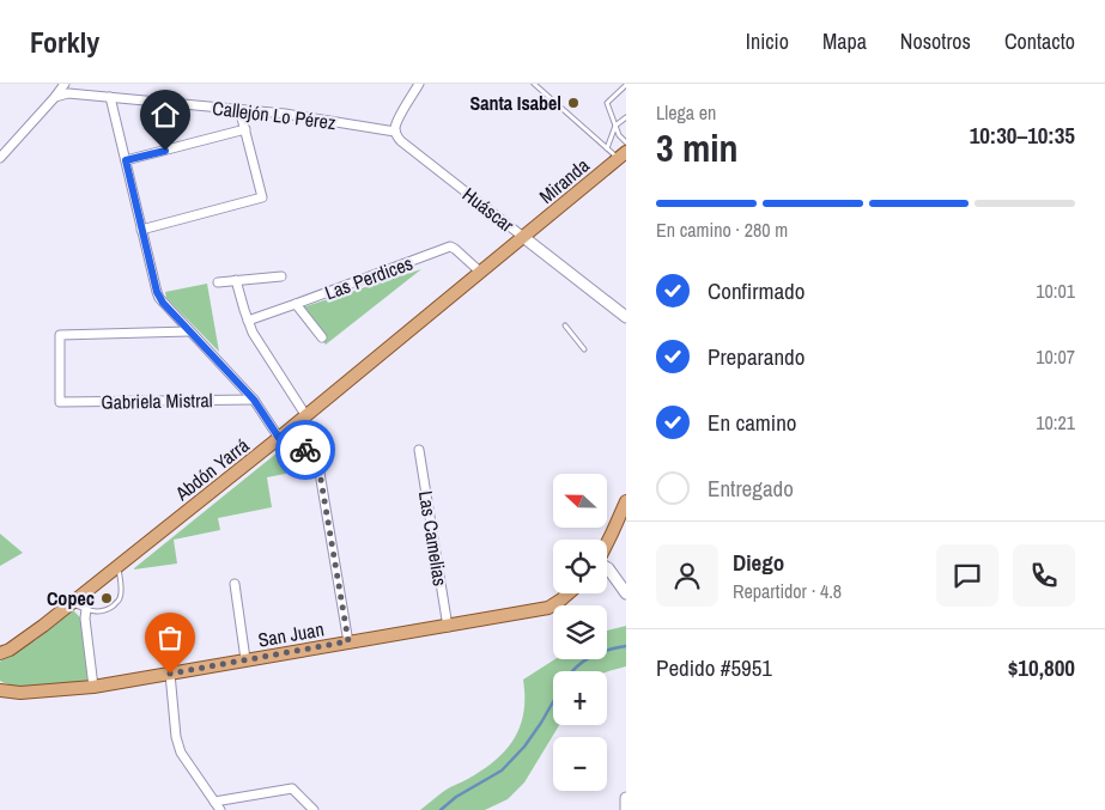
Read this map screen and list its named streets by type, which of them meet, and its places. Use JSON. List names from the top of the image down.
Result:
{
  "streets": {
    "main road": ["Miranda", "Abdón Yarrá", "San Juan"],
    "street": [
      "Callejón Lo Pérez",
      "Huáscar",
      "Las Perdices",
      "Gabriela Mistral",
      "Las Camelias"
    ]
  },
  "crossings": [
    ["Callejón Lo Pérez", "Huáscar"],
    ["Miranda", "Huáscar"],
    ["Miranda", "Abdón Yarrá"],
    ["Huáscar", "Abdón Yarrá"],
    ["Las Perdices", "Abdón Yarrá"],
    ["Las Camelias", "San Juan"]
  ],
  "places": ["Santa Isabel", "Copec"],
  "north": "left",
  "page": {
    "header": "Forkly",
    "nav": [
      "Inicio",
      "Mapa",
      "Nosotros",
      "Contacto"
    ],
    "heading": ["3 min", "Llega en", "10:30–10:35"],
    "panel": [
      "Diego",
      "Repartidor · 4.8",
      "Pedido #5951",
      "$10,800"
    ],
    "bar": "En camino · 280 m",
    "list": [
      ["Confirmado", "10:01"],
      ["Preparando", "10:07"],
      ["En camino", "10:21"],
      "Entregado"
    ],
    "map_buttons": ["+", "−"]
  }
}
